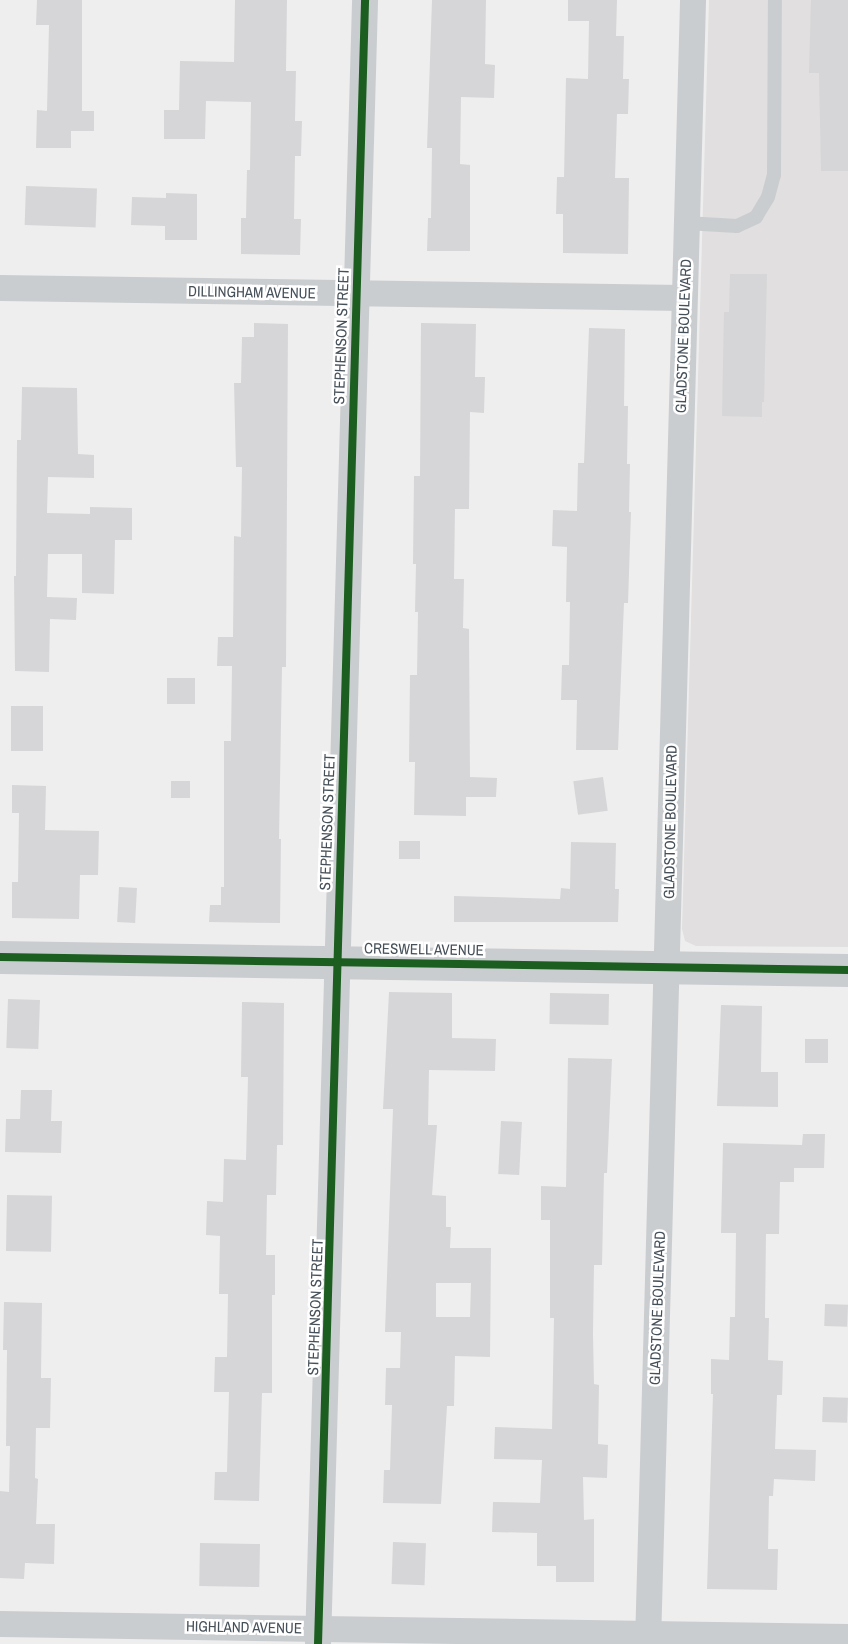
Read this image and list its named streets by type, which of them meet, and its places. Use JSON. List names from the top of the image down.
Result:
{
  "streets": {
    "street": [
      "DILLINGHAM AVENUE",
      "STEPHENSON STREET",
      "GLADSTONE BOULEVARD",
      "CRESWELL AVENUE",
      "HIGHLAND AVENUE"
    ]
  },
  "crossings": [
    ["DILLINGHAM AVENUE", "STEPHENSON STREET"],
    ["DILLINGHAM AVENUE", "GLADSTONE BOULEVARD"],
    ["STEPHENSON STREET", "CRESWELL AVENUE"],
    ["STEPHENSON STREET", "HIGHLAND AVENUE"],
    ["GLADSTONE BOULEVARD", "CRESWELL AVENUE"],
    ["GLADSTONE BOULEVARD", "HIGHLAND AVENUE"]
  ]
}
